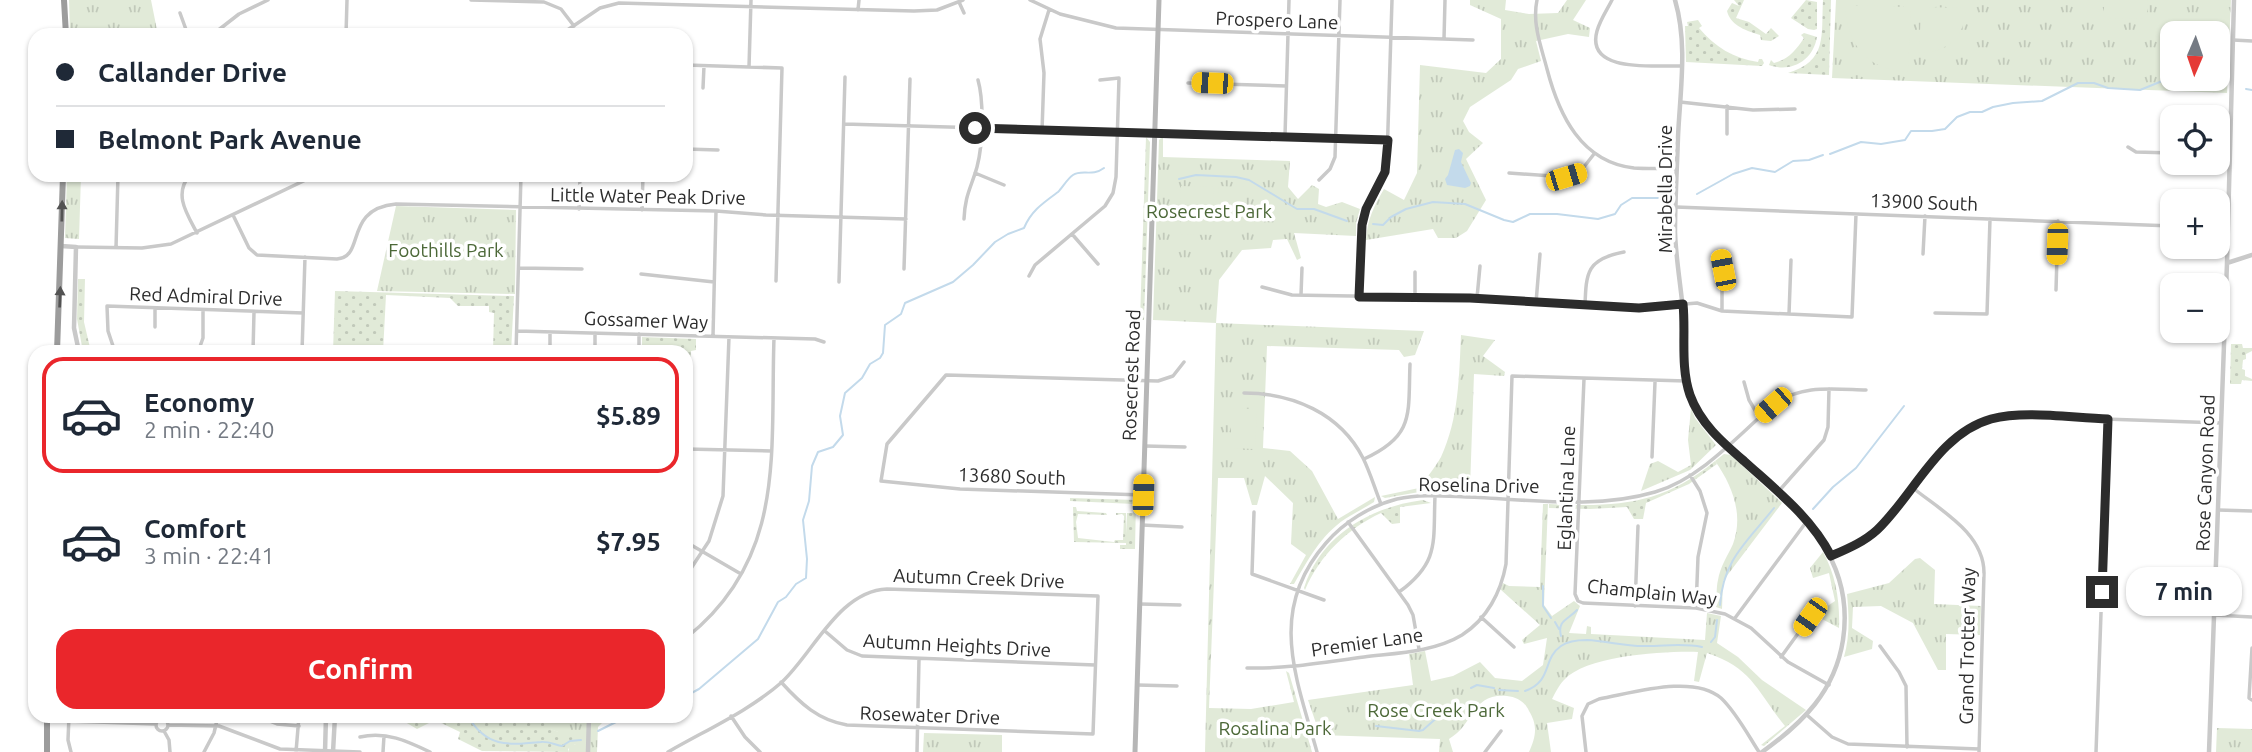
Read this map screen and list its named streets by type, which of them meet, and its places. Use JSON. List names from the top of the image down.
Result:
{
  "streets": {
    "main road": ["Rosecrest Road"],
    "street": [
      "Prospero Lane",
      "Mirabella Drive",
      "Little Water Peak Drive",
      "13900 South",
      "Red Admiral Drive",
      "Gossamer Way",
      "Rose Canyon Road",
      "13680 South",
      "Roselina Drive",
      "Eglantina Lane",
      "Autumn Creek Drive",
      "Champlain Way",
      "Premier Lane",
      "Autumn Heights Drive",
      "Grand Trotter Way",
      "Rosewater Drive"
    ]
  },
  "crossings": [
    ["Prospero Lane", "Rosecrest Road"],
    ["Mirabella Drive", "13900 South"],
    ["Mirabella Drive", "Roselina Drive"],
    ["Mirabella Drive", "Champlain Way"],
    ["Rosecrest Road", "13680 South"],
    ["Roselina Drive", "Eglantina Lane"],
    ["Roselina Drive", "Premier Lane"],
    ["Eglantina Lane", "Champlain Way"],
    ["Eglantina Lane", "Premier Lane"],
    ["Autumn Creek Drive", "Autumn Heights Drive"],
    ["Autumn Creek Drive", "Rosewater Drive"],
    ["Autumn Heights Drive", "Rosewater Drive"]
  ],
  "parks": [
    "Rosecrest Park",
    "Foothills Park",
    "Rose Creek Park",
    "Rosalina Park"
  ],
  "north": "bottom",
  "page": {
    "map_buttons": ["+", "−"],
    "banner": ["Callander Drive", "Belmont Park Avenue"],
    "list": [
      {
        "name": "Economy",
        "note": "2 min · 22:40",
        "value": "$5.89"
      },
      {
        "name": "Comfort",
        "note": "3 min · 22:41",
        "value": "$7.95"
      }
    ],
    "bubble": "7 min",
    "buttons": "Confirm"
  }
}
